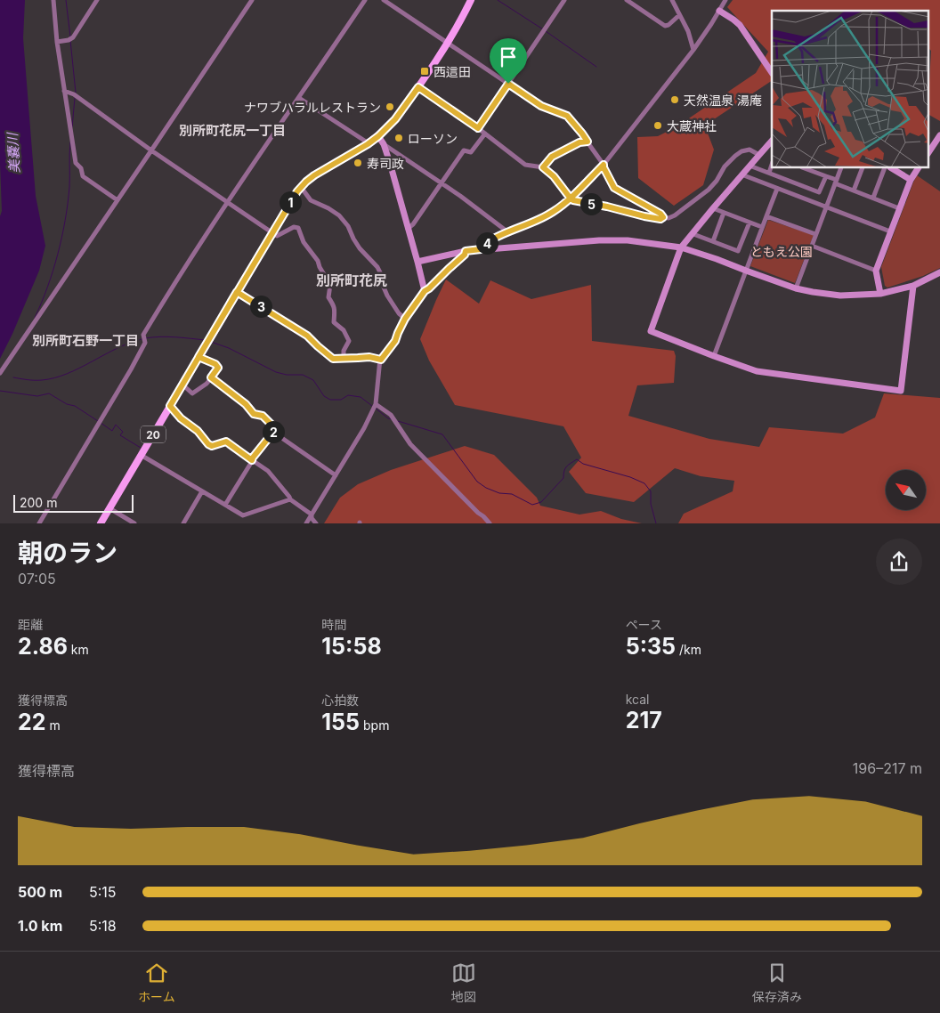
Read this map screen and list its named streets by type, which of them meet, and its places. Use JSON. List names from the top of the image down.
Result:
{
  "streets": {
    "main road": ["20"]
  },
  "districts": ["別所町花尻一丁目", "別所町花尻", "別所町石野一丁目"],
  "water": ["美嚢川"],
  "parks": ["ともえ公園"],
  "places": {
    "transit": ["西這田"],
    "other": [
      "天然温泉 湯庵",
      "ナワブハラルレストラン",
      "大蔵神社",
      "ローソン",
      "寿司政"
    ]
  },
  "scale_bar": "200 m",
  "north": "top left",
  "page": {
    "pins": [
      "1",
      "5",
      "4",
      "3",
      "2"
    ],
    "scale": "200 m",
    "heading": ["朝のラン", "07:05"],
    "stats": [
      ["距離", "2.86 km"],
      ["時間", "15:58"],
      ["ペース", "5:35 /km"],
      ["獲得標高", "22 m"],
      ["心拍数", "155 bpm"],
      ["kcal", "217"]
    ],
    "chart": ["獲得標高", "196–217 m"],
    "list": [
      {
        "name": "500 m",
        "note": "5:15"
      },
      {
        "name": "1.0 km",
        "note": "5:18"
      }
    ],
    "tabs": ["ホーム", "地図", "保存済み"]
  }
}
